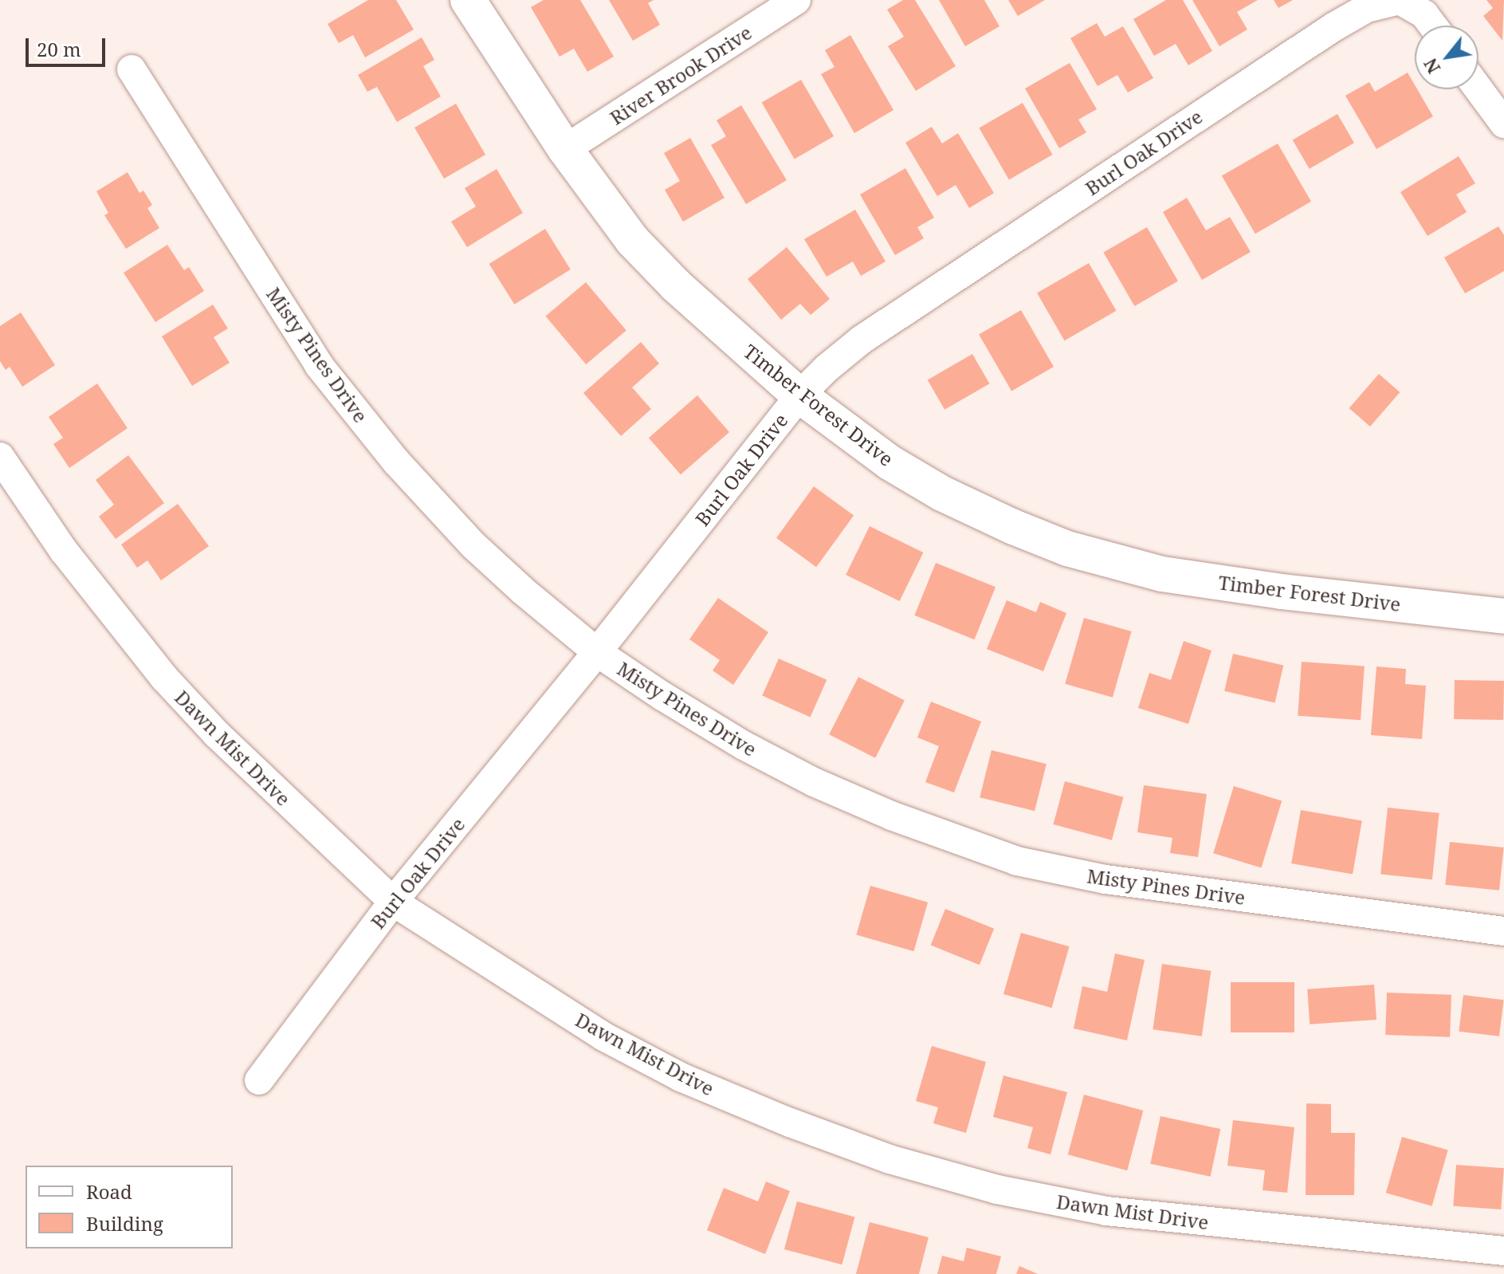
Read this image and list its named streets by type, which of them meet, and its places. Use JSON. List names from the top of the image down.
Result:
{
  "streets": {
    "street": [
      "River Brook Drive",
      "Burl Oak Drive",
      "Misty Pines Drive",
      "Timber Forest Drive",
      "Dawn Mist Drive"
    ]
  },
  "crossings": [
    ["River Brook Drive", "Timber Forest Drive"],
    ["Burl Oak Drive", "Misty Pines Drive"],
    ["Burl Oak Drive", "Timber Forest Drive"],
    ["Burl Oak Drive", "Dawn Mist Drive"]
  ],
  "legend": ["Road", "Building"],
  "scale_bar": "20 m",
  "north": "bottom left"
}
